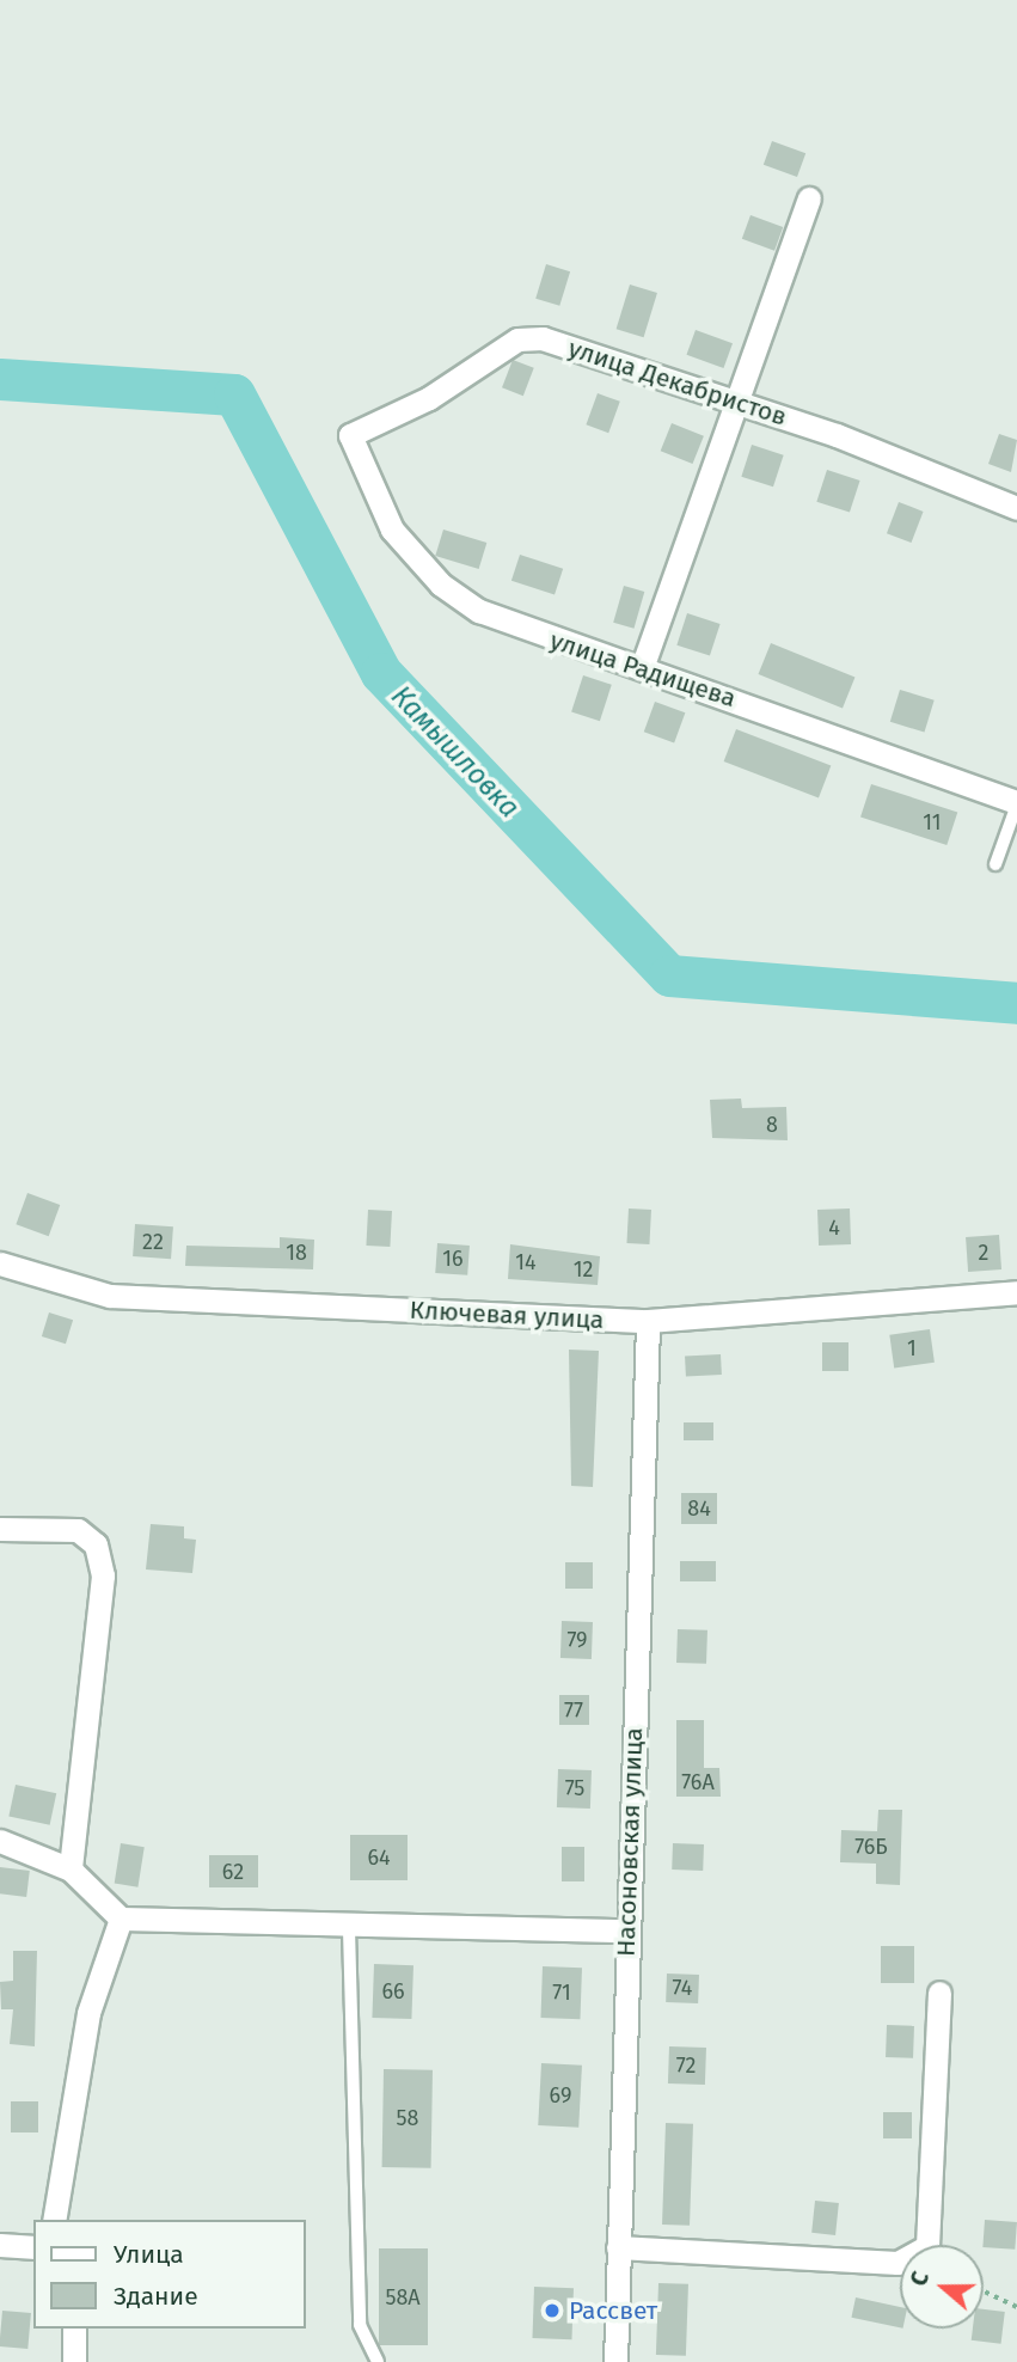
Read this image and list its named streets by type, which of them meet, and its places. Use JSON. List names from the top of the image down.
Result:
{
  "streets": {
    "street": [
      "улица Декабристов",
      "улица Радищева",
      "Ключевая улица",
      "Насоновская улица"
    ]
  },
  "crossings": [
    ["улица Декабристов", "улица Радищева"],
    ["Ключевая улица", "Насоновская улица"]
  ],
  "water": ["Камышловка"],
  "places": ["Рассвет"],
  "house_numbers": [
    "11",
    "8",
    "4",
    "22",
    "18",
    "2",
    "16",
    "14",
    "12",
    "1",
    "84",
    "79",
    "77",
    "76А",
    "75",
    "76Б",
    "64",
    "62",
    "74",
    "66",
    "71",
    "72",
    "69",
    "58",
    "58А"
  ],
  "legend": ["Улица", "Здание"],
  "north": "left"
}
